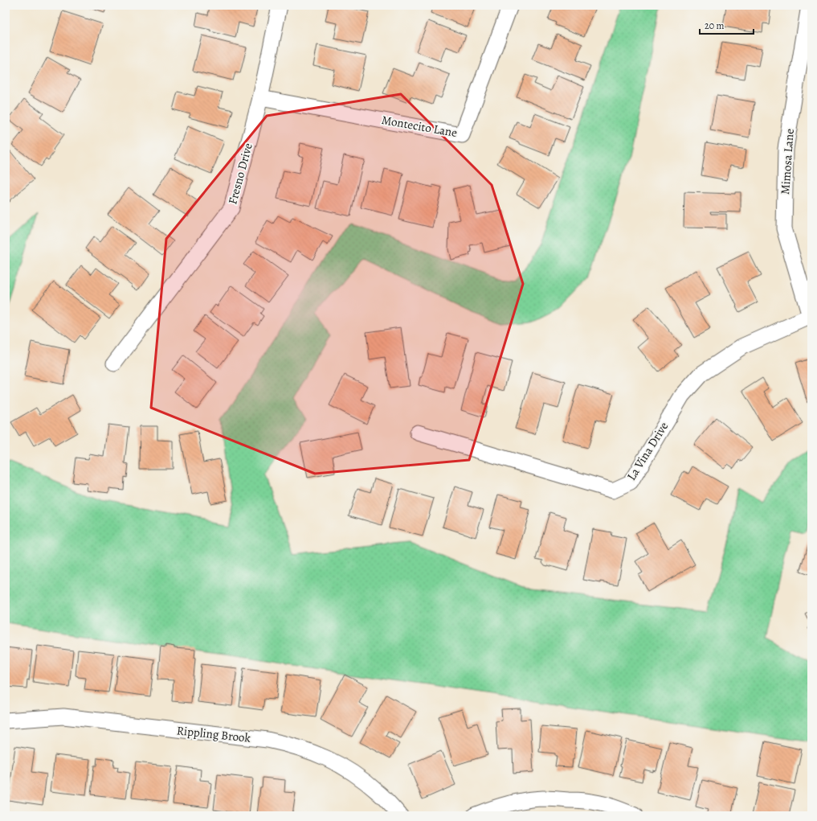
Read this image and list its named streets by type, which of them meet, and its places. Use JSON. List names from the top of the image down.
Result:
{
  "streets": {
    "street": [
      "Montecito Lane",
      "Mimosa Lane",
      "Fresno Drive",
      "La Vina Drive",
      "Rippling Brook"
    ]
  },
  "crossings": [
    ["Montecito Lane", "Fresno Drive"],
    ["Mimosa Lane", "La Vina Drive"]
  ],
  "scale_bar": "20 m"
}
